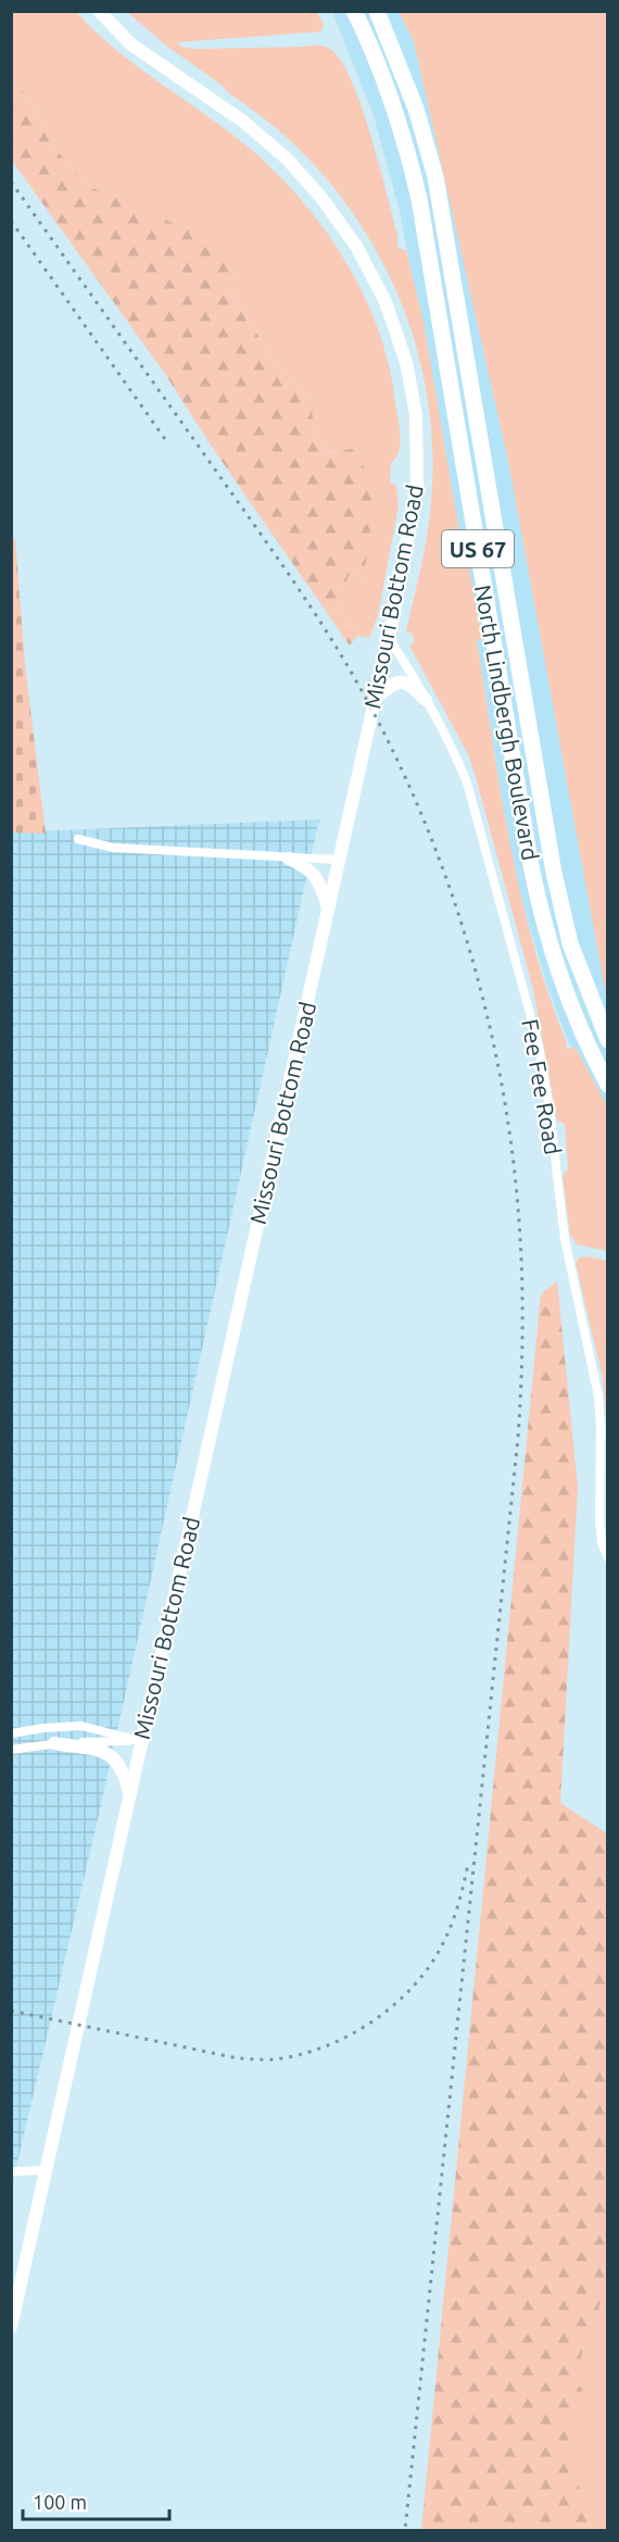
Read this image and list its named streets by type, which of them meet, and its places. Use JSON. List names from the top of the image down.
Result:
{
  "streets": {
    "highway": ["US 67", "North Lindbergh Boulevard"],
    "street": ["Missouri Bottom Road", "Fee Fee Road"]
  },
  "crossings": [
    ["Missouri Bottom Road", "Fee Fee Road"]
  ],
  "scale_bar": "100 m"
}
